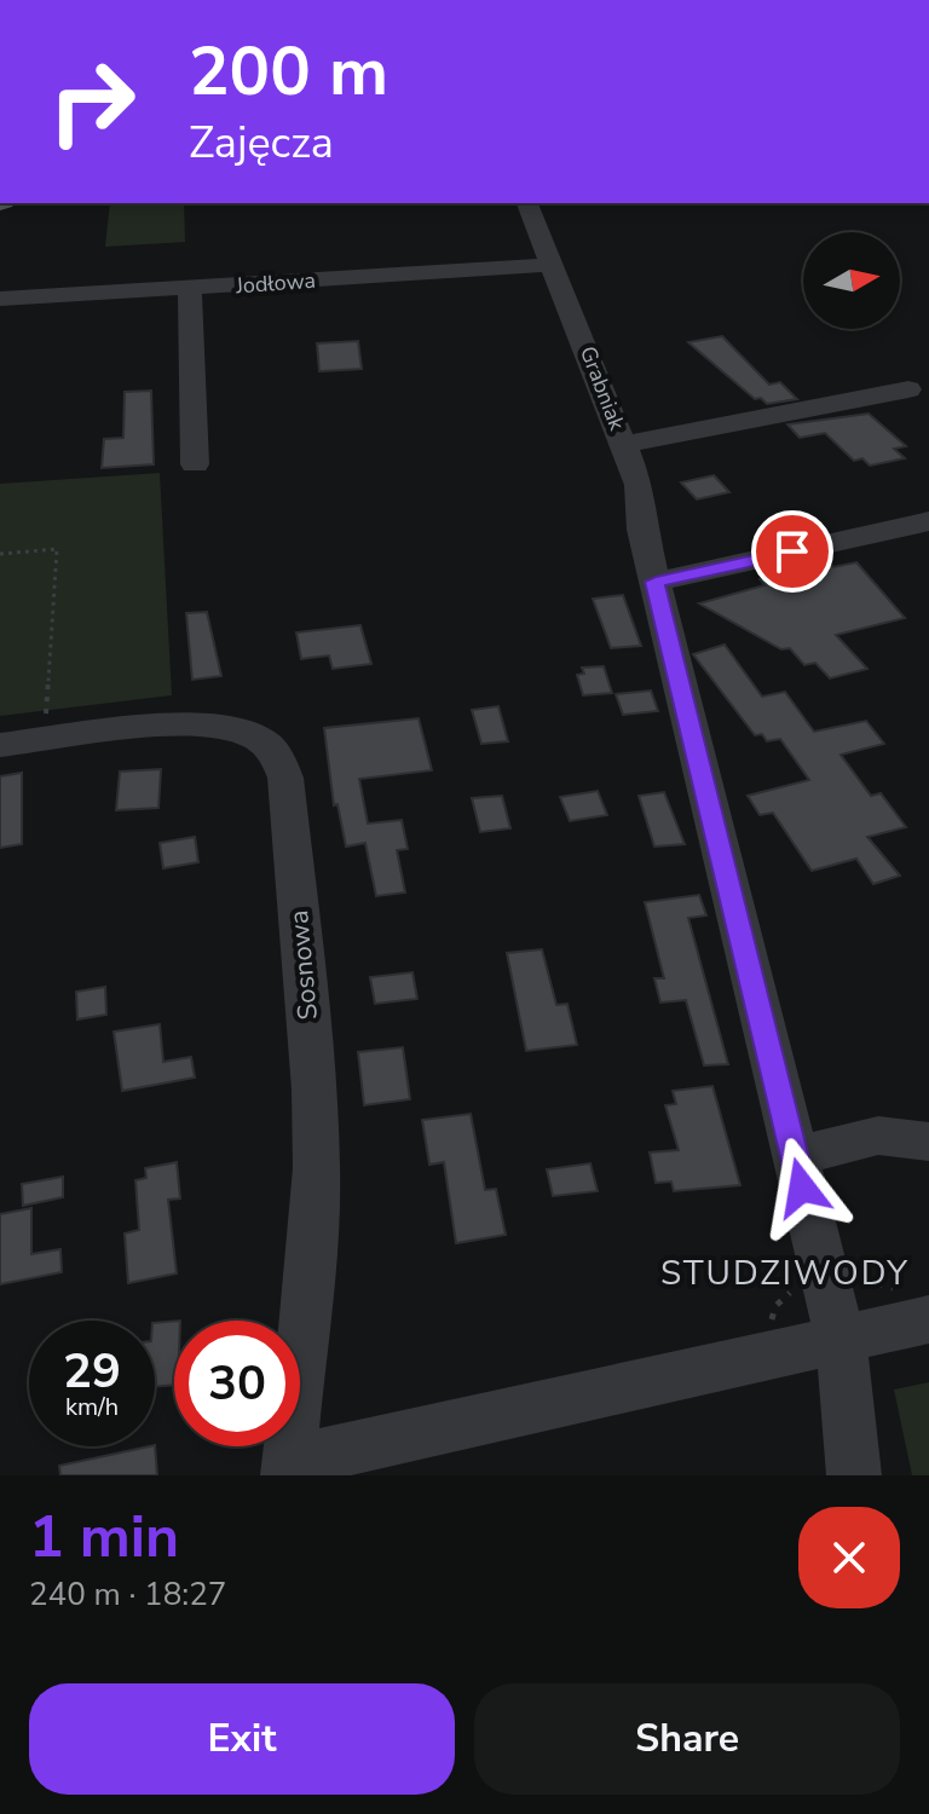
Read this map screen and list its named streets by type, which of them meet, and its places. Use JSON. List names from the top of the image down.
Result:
{
  "streets": {
    "street": ["Jodłowa", "Grabniak", "Sosnowa"]
  },
  "crossings": [
    ["Jodłowa", "Grabniak"],
    ["Grabniak", "Sosnowa"]
  ],
  "districts": ["STUDZIWODY"],
  "north": "right",
  "page": {
    "turn": ["200 m", "Zajęcza"],
    "speed": "29 km/h",
    "limit": "30",
    "heading": ["1 min", "240 m · 18:27"],
    "buttons": ["Exit", "Share"]
  }
}
